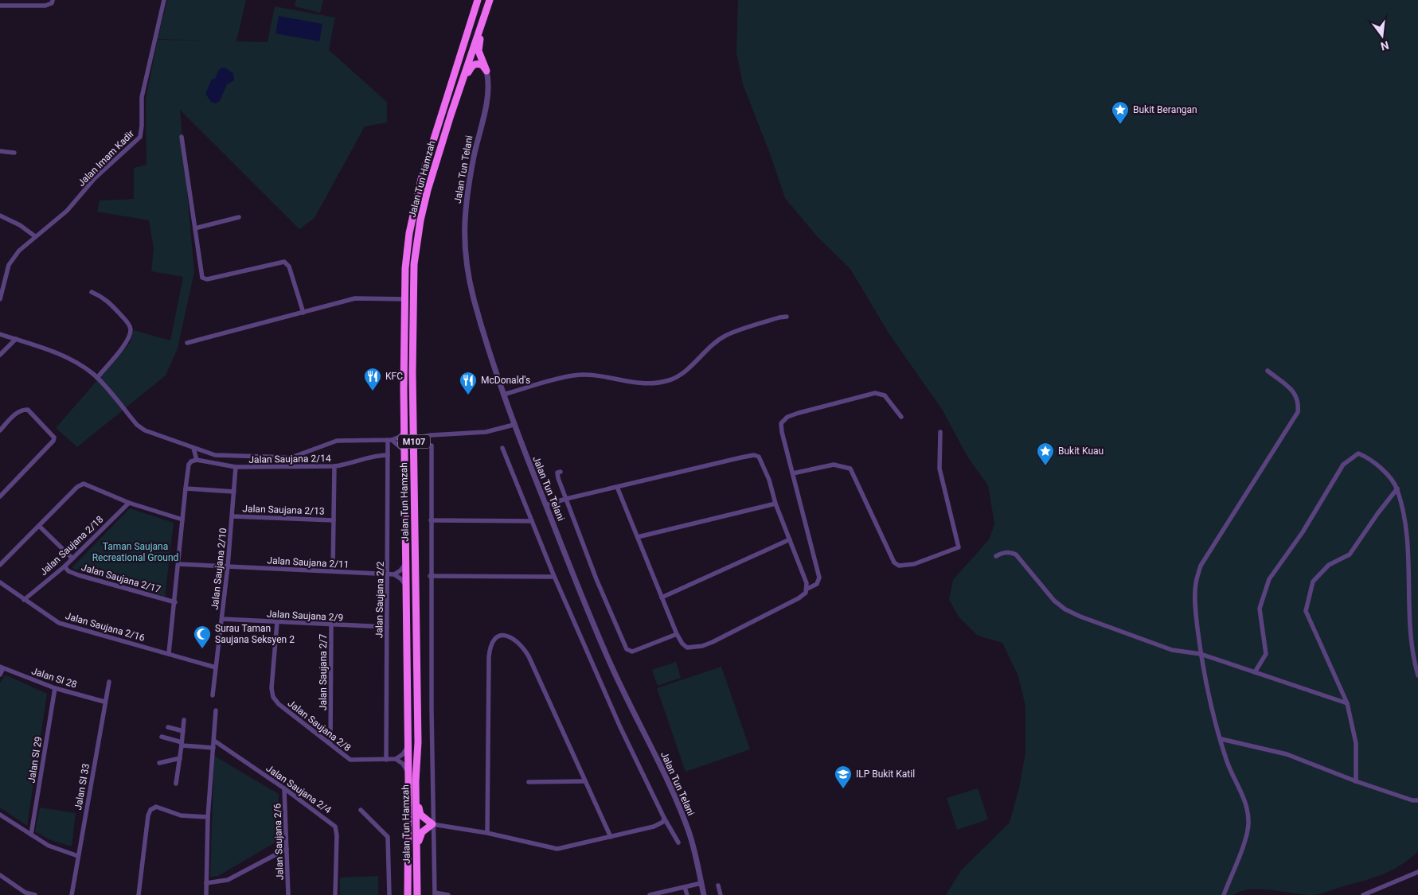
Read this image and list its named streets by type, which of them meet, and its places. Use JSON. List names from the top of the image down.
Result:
{
  "streets": {
    "main road": ["Jalan Tun Hamzah", "M107"],
    "street": [
      "Jalan Imam Kadir",
      "Jalan Tun Telani",
      "Jalan Saujana 2/14",
      "Jalan Saujana 2/13",
      "Jalan Saujana 2/18",
      "Jalan Saujana 2/11",
      "Jalan Saujana 2/10",
      "Jalan Saujana 2/17",
      "Jalan Saujana 2/2",
      "Jalan Saujana 2/9",
      "Jalan Saujana 2/16",
      "Jalan Saujana 2/7",
      "Jalan SI 28",
      "Jalan Saujana 2/8",
      "Jalan SI 29",
      "Jalan SI 33",
      "Jalan Saujana 2/4",
      "Jalan Saujana 2/6"
    ]
  },
  "crossings": [
    ["Jalan Saujana 2/14", "Jalan Saujana 2/10"],
    ["Jalan Saujana 2/14", "Jalan Saujana 2/2"],
    ["Jalan Saujana 2/13", "Jalan Saujana 2/10"],
    ["Jalan Saujana 2/18", "Jalan Saujana 2/17"],
    ["Jalan Saujana 2/18", "Jalan Saujana 2/16"],
    ["Jalan Saujana 2/11", "Jalan Saujana 2/10"],
    ["Jalan Saujana 2/11", "Jalan Saujana 2/2"],
    ["Jalan Saujana 2/10", "Jalan Saujana 2/9"],
    ["Jalan Saujana 2/10", "Jalan Saujana 2/16"],
    ["Jalan Saujana 2/2", "Jalan Saujana 2/9"],
    ["Jalan Saujana 2/2", "Jalan Saujana 2/8"],
    ["Jalan Saujana 2/9", "Jalan Saujana 2/7"],
    ["Jalan Saujana 2/9", "Jalan Saujana 2/8"],
    ["Jalan Saujana 2/7", "Jalan Saujana 2/8"],
    ["Jalan SI 28", "Jalan SI 29"],
    ["Jalan SI 28", "Jalan SI 33"],
    ["Jalan Saujana 2/4", "Jalan Saujana 2/6"]
  ],
  "parks": ["Taman Saujana Recreational Ground"],
  "places": {
    "place": ["Bukit Berangan", "Bukit Kuau"],
    "restaurant": ["KFC", "McDonald's"],
    "mosque": ["Surau Taman Saujana Seksyen 2"],
    "school or university": ["ILP Bukit Katil"]
  },
  "north": "bottom"
}
